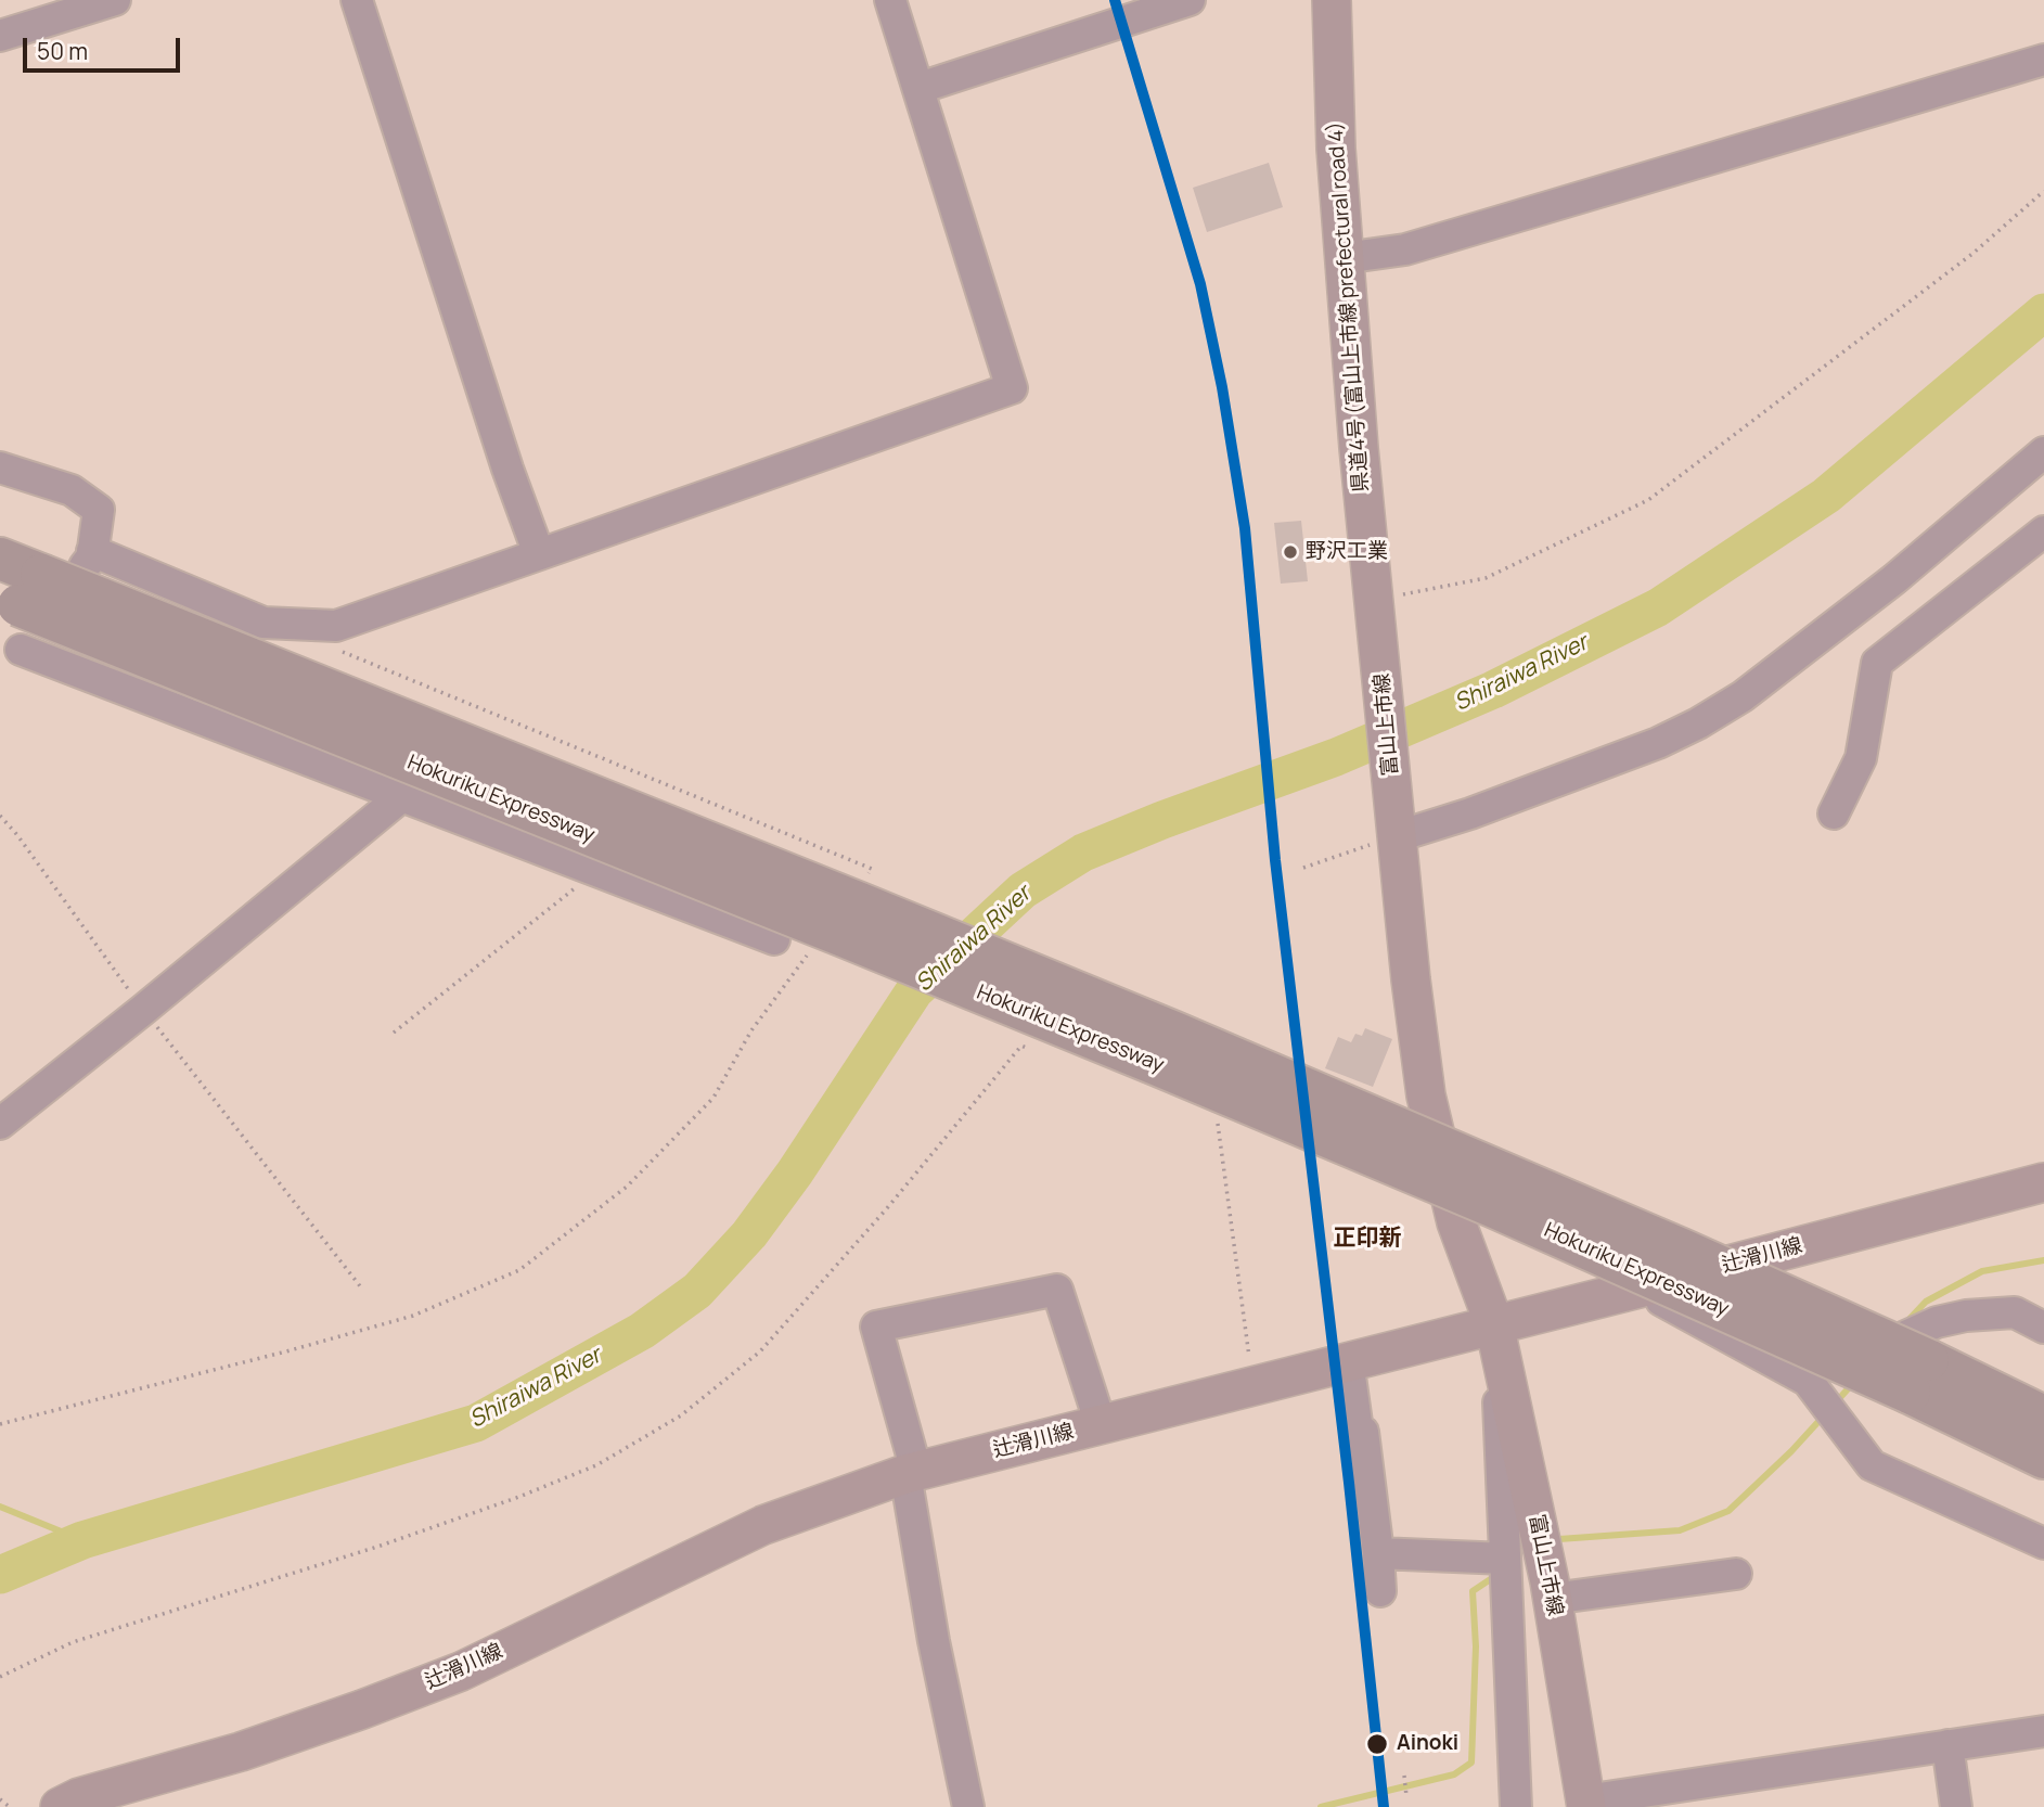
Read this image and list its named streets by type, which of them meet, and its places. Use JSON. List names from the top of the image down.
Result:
{
  "streets": {
    "highway": ["Hokuriku Expressway"],
    "main road": ["県道4号 (富山上市線 prefectural road 4)", "富山上市線", "辻滑川線"]
  },
  "crossings": [
    ["県道4号 (富山上市線 prefectural road 4)", "富山上市線"],
    ["富山上市線", "辻滑川線"]
  ],
  "districts": ["正印新"],
  "water": ["Shiraiwa River"],
  "places": ["野沢工業", "Ainoki"],
  "scale_bar": "50 m"
}
